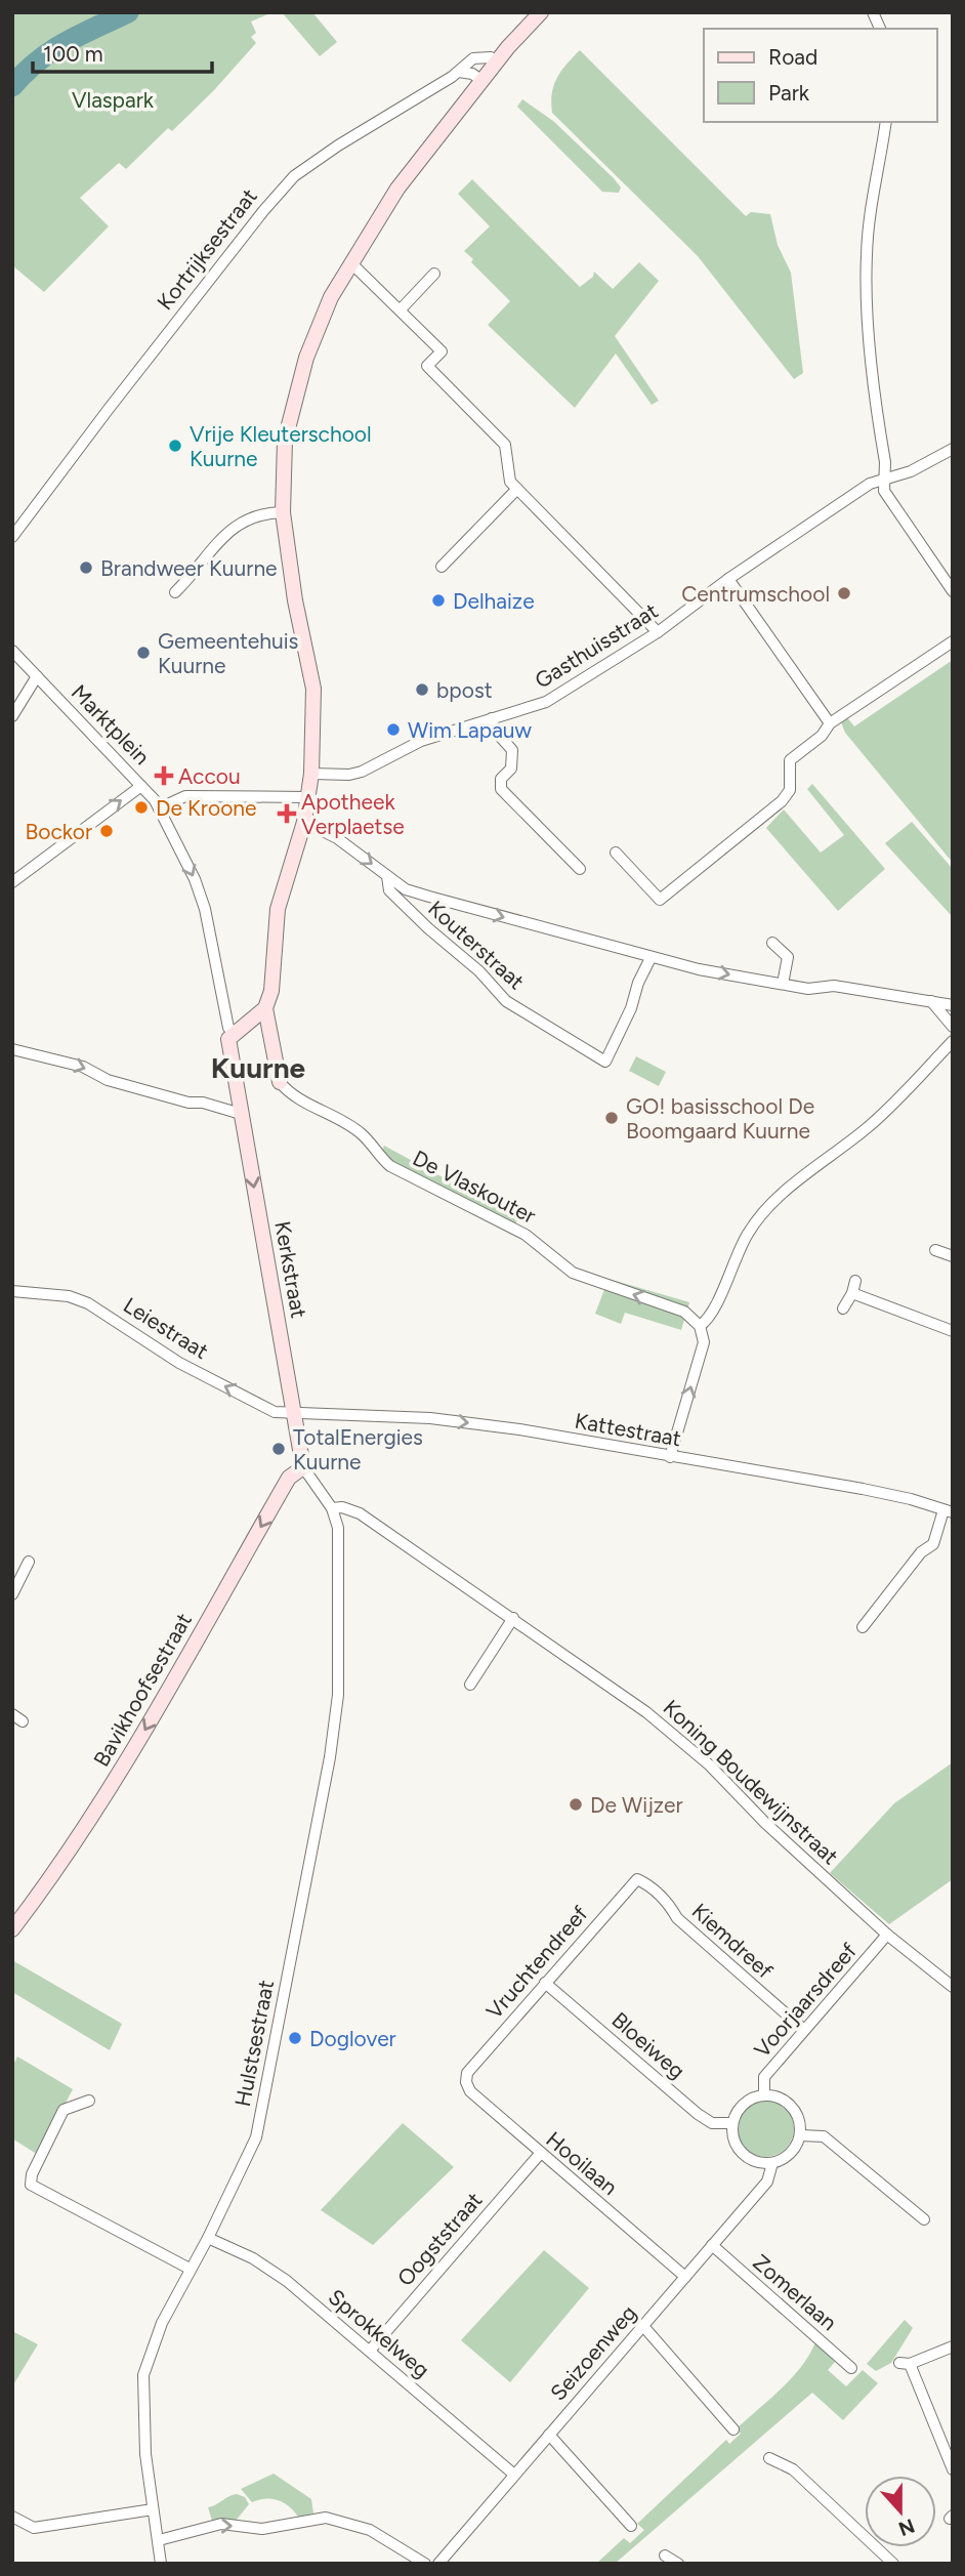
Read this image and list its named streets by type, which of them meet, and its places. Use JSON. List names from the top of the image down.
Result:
{
  "streets": {
    "street": [
      "Kortrijksestraat",
      "Gasthuisstraat",
      "Marktplein",
      "Kouterstraat",
      "De Vlaskouter",
      "Kerkstraat",
      "Leiestraat",
      "Kattestraat",
      "Bavikhoofsestraat",
      "Koning Boudewijnstraat",
      "Kiemdreef",
      "Vruchtendreef",
      "Voorjaarsdreef",
      "Hulstsestraat",
      "Bloeiweg",
      "Hooilaan",
      "Oogststraat",
      "Zomerlaan",
      "Sprokkelweg",
      "Seizoenweg"
    ]
  },
  "crossings": [
    ["Marktplein", "Kerkstraat"],
    ["Kerkstraat", "Leiestraat"],
    ["Kerkstraat", "Kattestraat"],
    ["Kerkstraat", "Bavikhoofsestraat"],
    ["Kerkstraat", "Koning Boudewijnstraat"],
    ["Kerkstraat", "Hulstsestraat"],
    ["Leiestraat", "Kattestraat"],
    ["Koning Boudewijnstraat", "Voorjaarsdreef"],
    ["Koning Boudewijnstraat", "Hulstsestraat"],
    ["Kiemdreef", "Vruchtendreef"],
    ["Kiemdreef", "Voorjaarsdreef"],
    ["Vruchtendreef", "Bloeiweg"],
    ["Vruchtendreef", "Hooilaan"],
    ["Voorjaarsdreef", "Bloeiweg"],
    ["Voorjaarsdreef", "Seizoenweg"],
    ["Hulstsestraat", "Sprokkelweg"],
    ["Bloeiweg", "Seizoenweg"],
    ["Hooilaan", "Oogststraat"],
    ["Hooilaan", "Seizoenweg"],
    ["Oogststraat", "Sprokkelweg"],
    ["Zomerlaan", "Seizoenweg"],
    ["Sprokkelweg", "Seizoenweg"]
  ],
  "one_way": [
    "Marktplein",
    "Kouterstraat",
    "De Vlaskouter",
    "Kerkstraat",
    "Leiestraat",
    "Kattestraat",
    "Bavikhoofsestraat"
  ],
  "districts": ["Kuurne"],
  "parks": ["Vlaspark"],
  "places": {
    "other": [
      "Vrije Kleuterschool Kuurne",
      "Brandweer Kuurne",
      "Centrumschool",
      "Delhaize",
      "Gemeentehuis Kuurne",
      "bpost",
      "Wim Lapauw",
      "De Kroone",
      "Bockor",
      "GO! basisschool De Boomgaard Kuurne",
      "TotalEnergies Kuurne",
      "De Wijzer",
      "Doglover"
    ],
    "health": ["Accou", "Apotheek Verplaetse"]
  },
  "legend": ["Road", "Park"],
  "scale_bar": "100 m",
  "north": "bottom"
}
